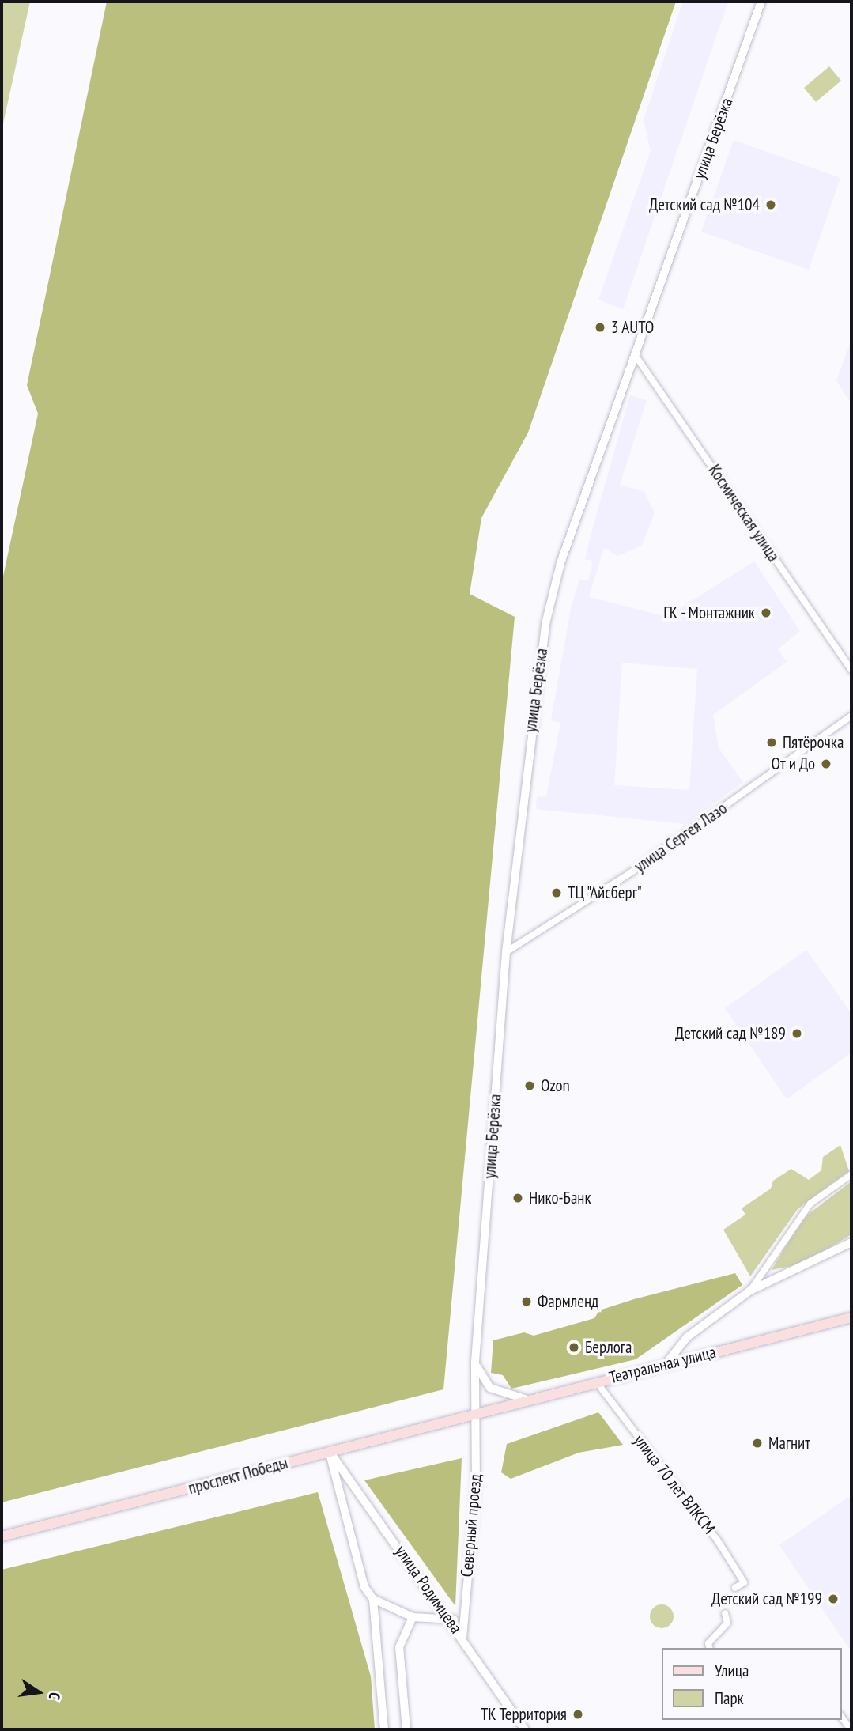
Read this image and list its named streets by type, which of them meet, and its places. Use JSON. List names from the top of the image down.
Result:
{
  "streets": {
    "main road": [
      "улица Берёзка",
      "Театральная улица",
      "проспект Победы",
      "Северный проезд",
      "улица Родимцева"
    ],
    "street": ["Космическая улица", "улица Сергея Лазо", "улица 70 лет ВЛКСМ"]
  },
  "crossings": [
    ["улица Берёзка", "Космическая улица"],
    ["улица Берёзка", "улица Сергея Лазо"],
    ["улица Берёзка", "Театральная улица"],
    ["улица Берёзка", "проспект Победы"],
    ["улица Берёзка", "Северный проезд"],
    ["Театральная улица", "проспект Победы"],
    ["Театральная улица", "улица 70 лет ВЛКСМ"],
    ["Театральная улица", "Северный проезд"],
    ["проспект Победы", "Северный проезд"],
    ["проспект Победы", "улица Родимцева"],
    ["Северный проезд", "улица Родимцева"]
  ],
  "places": [
    "Детский сад №104",
    "3 AUTO",
    "ГК - Монтажник",
    "Пятёрочка",
    "От и До",
    "ТЦ \"Айсберг\"",
    "Детский сад №189",
    "Ozon",
    "Нико-Банк",
    "Фармленд",
    "Берлога",
    "Магнит",
    "Детский сад №199",
    "ТК Территория"
  ],
  "legend": ["Улица", "Парк"],
  "north": "right"
}
